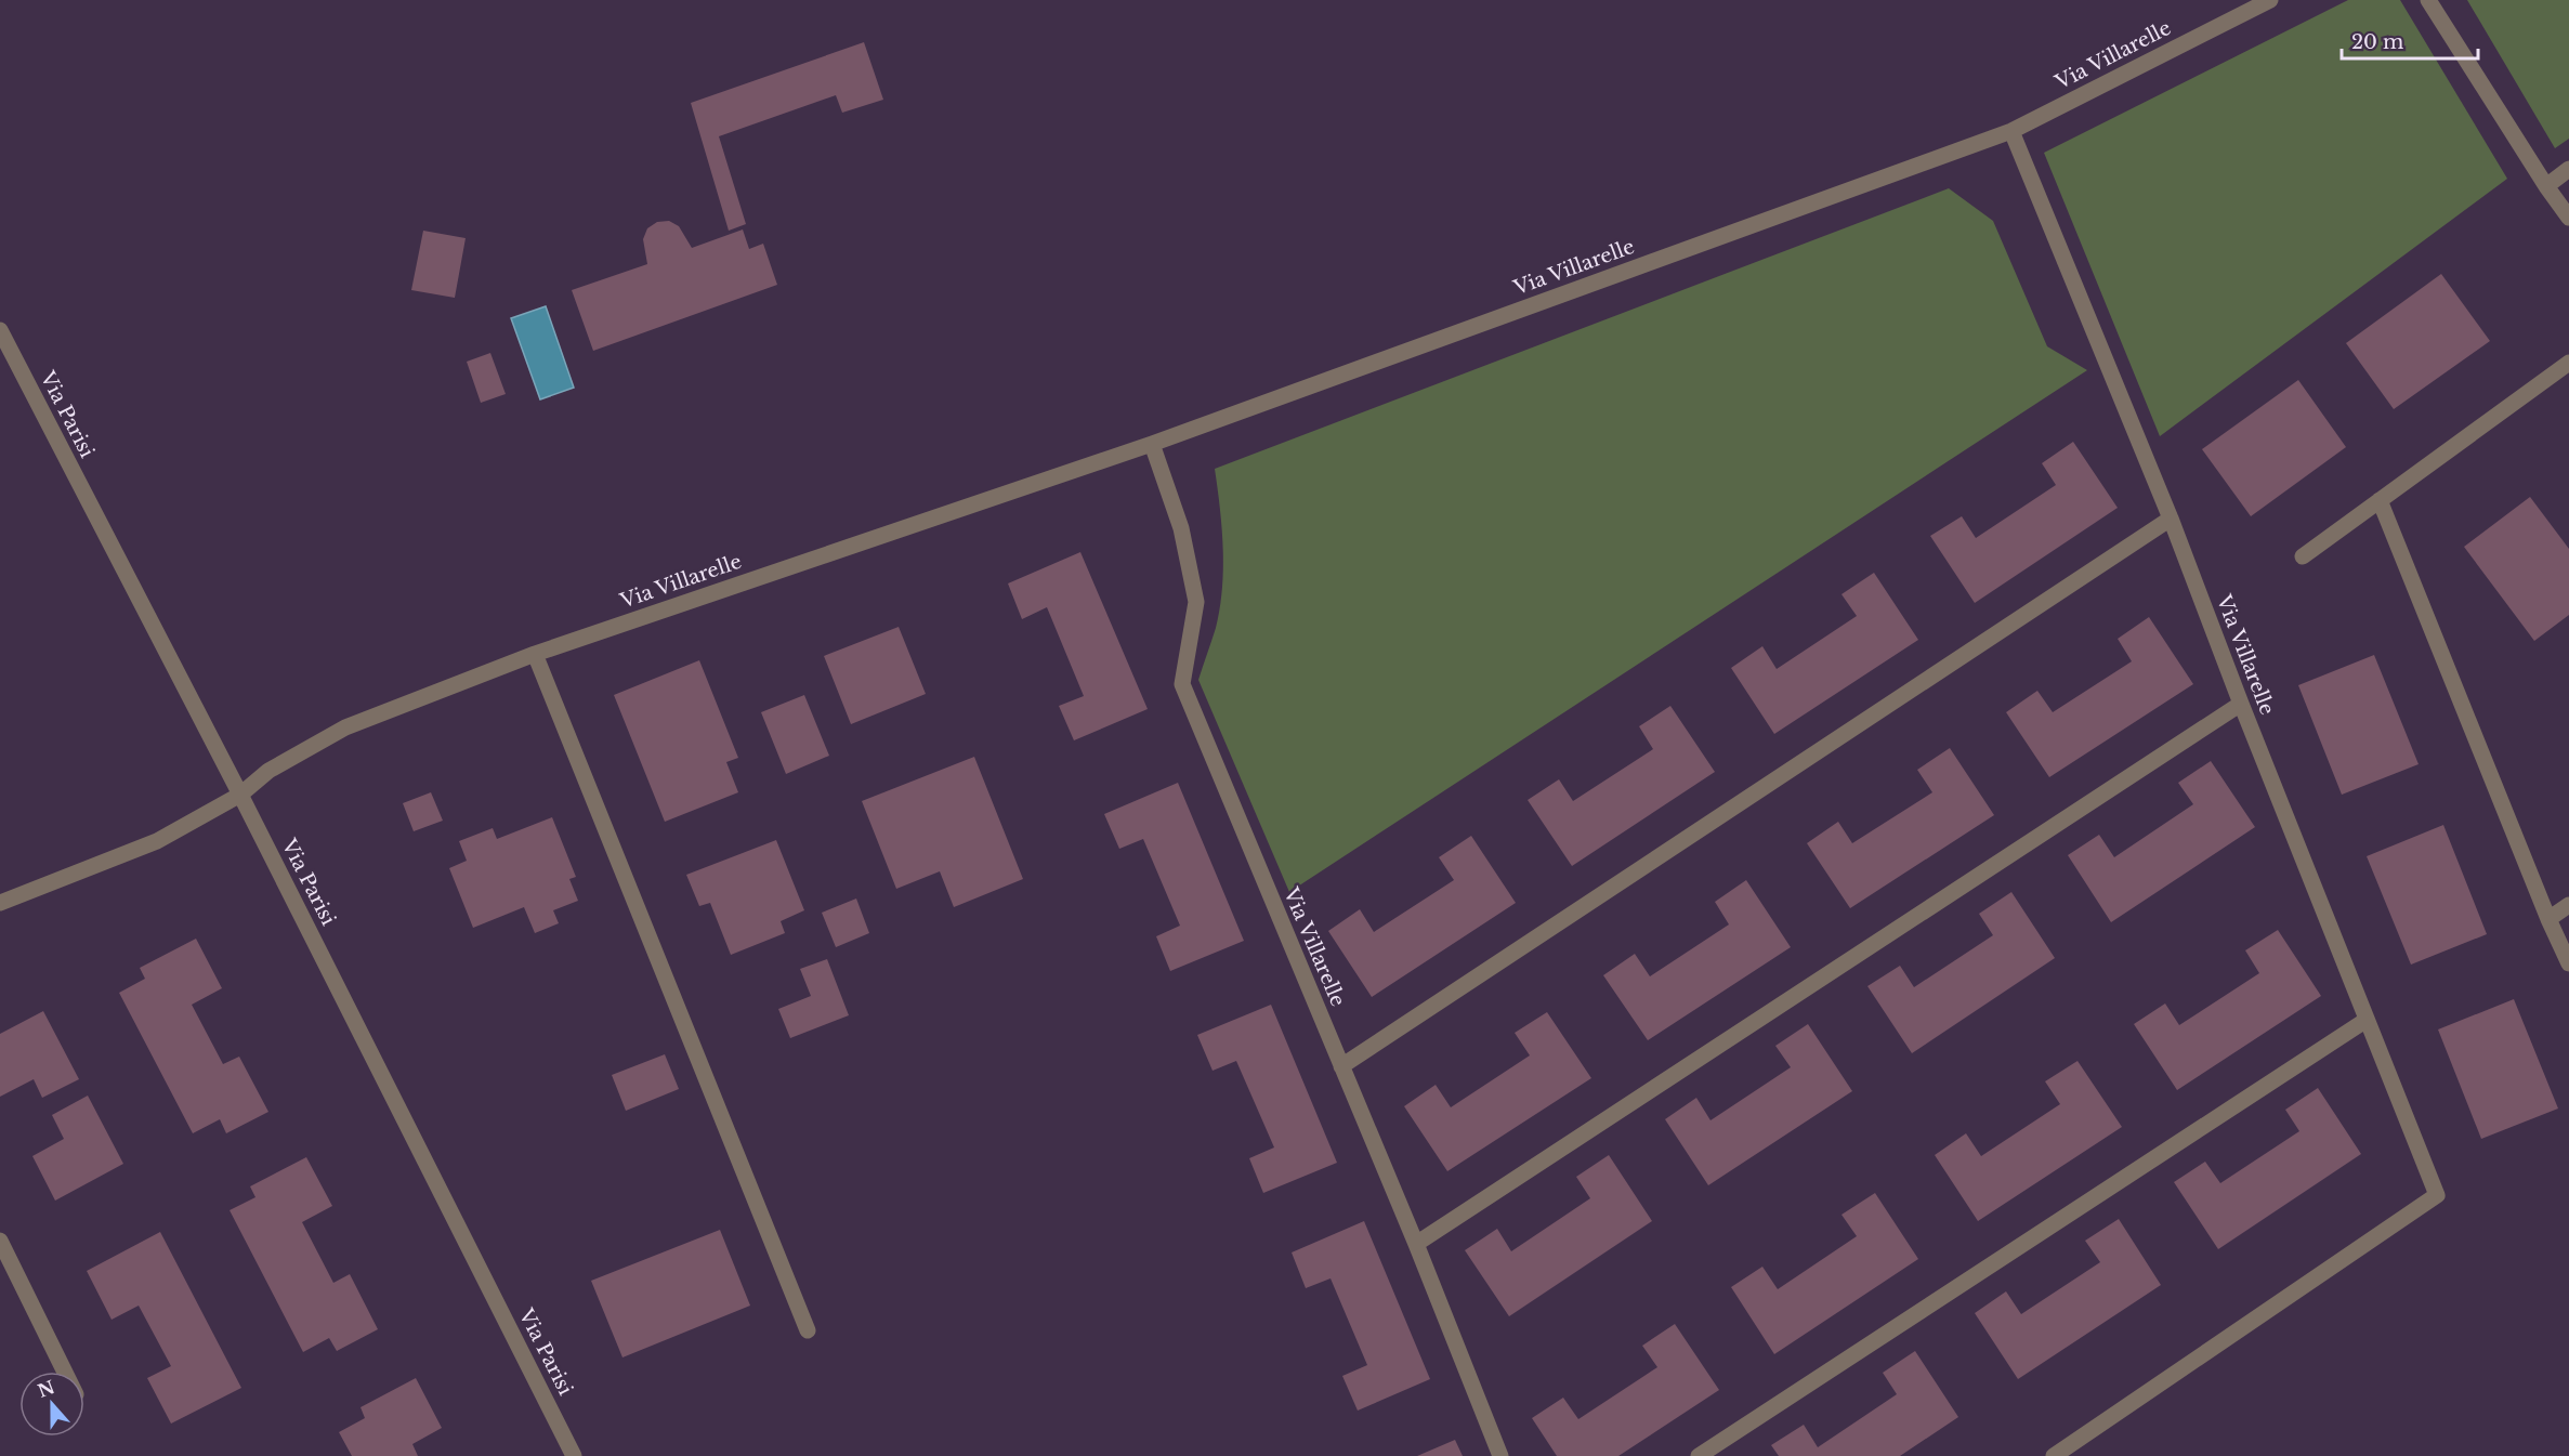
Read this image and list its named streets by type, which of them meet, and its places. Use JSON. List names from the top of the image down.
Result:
{
  "streets": {
    "street": ["Via Villarelle", "Via Parisi"]
  },
  "crossings": [
    ["Via Villarelle", "Via Parisi"]
  ],
  "scale_bar": "20 m",
  "north": "top"
}
